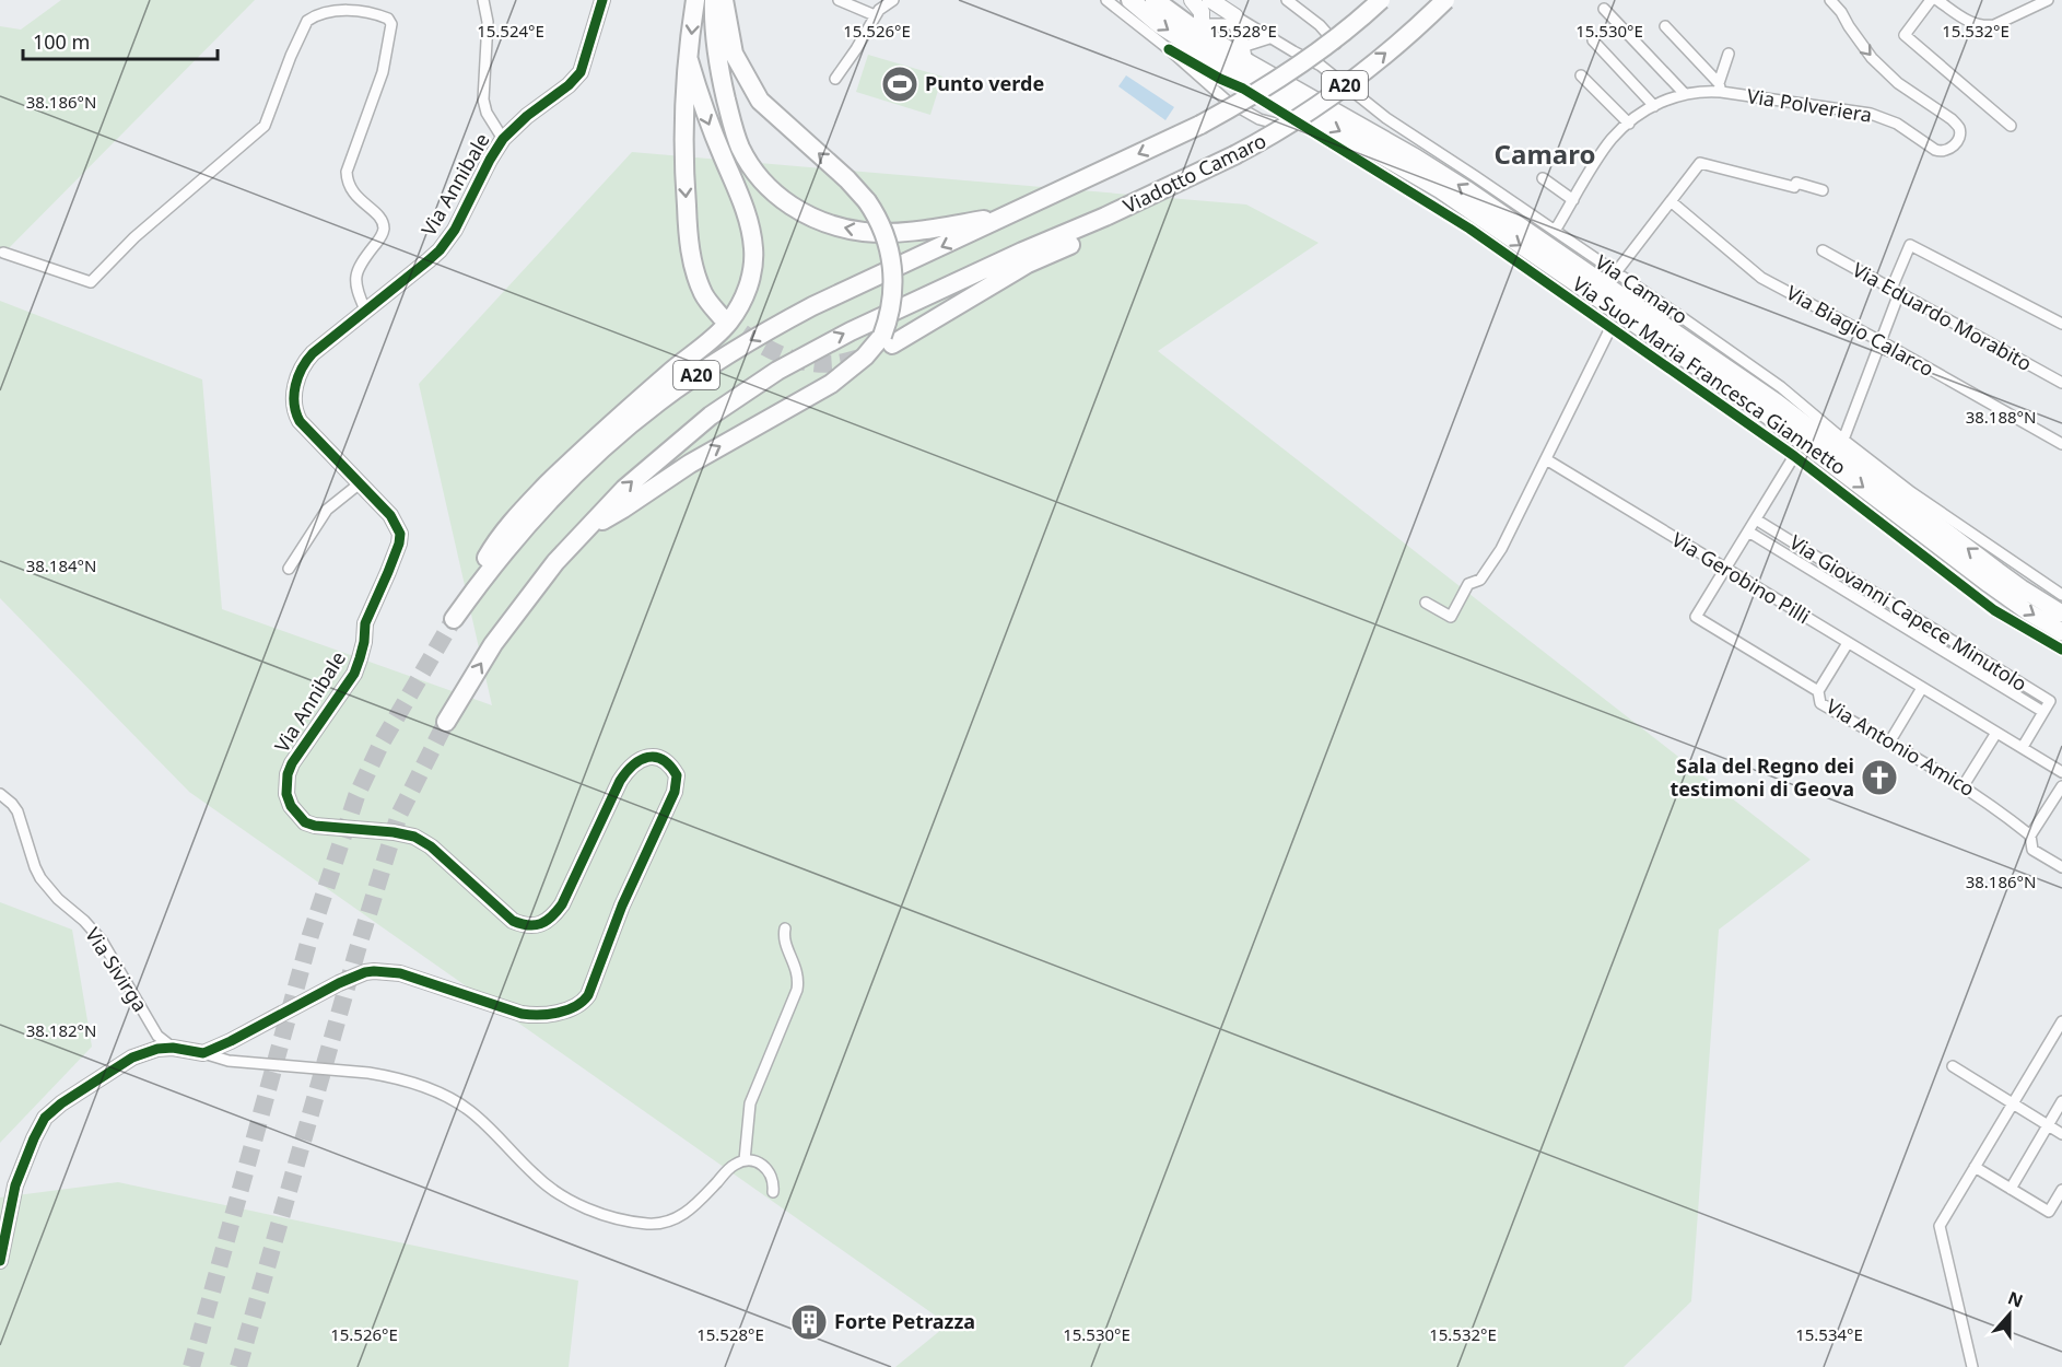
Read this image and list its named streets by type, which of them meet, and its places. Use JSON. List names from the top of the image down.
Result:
{
  "streets": {
    "highway": ["A20", "Viadotto Camaro"],
    "street": [
      "Via Polveriera",
      "Via Annibale",
      "Via Camaro",
      "Via Eduardo Morabito",
      "Via Biagio Calarco",
      "Via Suor Maria Francesca Giannetto",
      "Via Gerobino Pilli",
      "Via Giovanni Capece Minutolo",
      "Via Antonio Amico",
      "Via Sivirga"
    ]
  },
  "crossings": [
    ["A20", "Viadotto Camaro"],
    ["Via Polveriera", "Via Camaro"],
    ["Via Gerobino Pilli", "Via Antonio Amico"]
  ],
  "districts": ["Camaro"],
  "places": {
    "sports": ["Punto verde"],
    "church": ["Sala del Regno dei testimoni di Geova"],
    "building": ["Forte Petrazza"]
  },
  "scale_bar": "100 m",
  "north": "top",
  "coordinates": [
    "15.524°E",
    "15.526°E",
    "15.528°E",
    "15.530°E",
    "15.532°E",
    "38.186°N",
    "38.188°N",
    "38.184°N",
    "38.182°N",
    "15.534°E"
  ]
}
